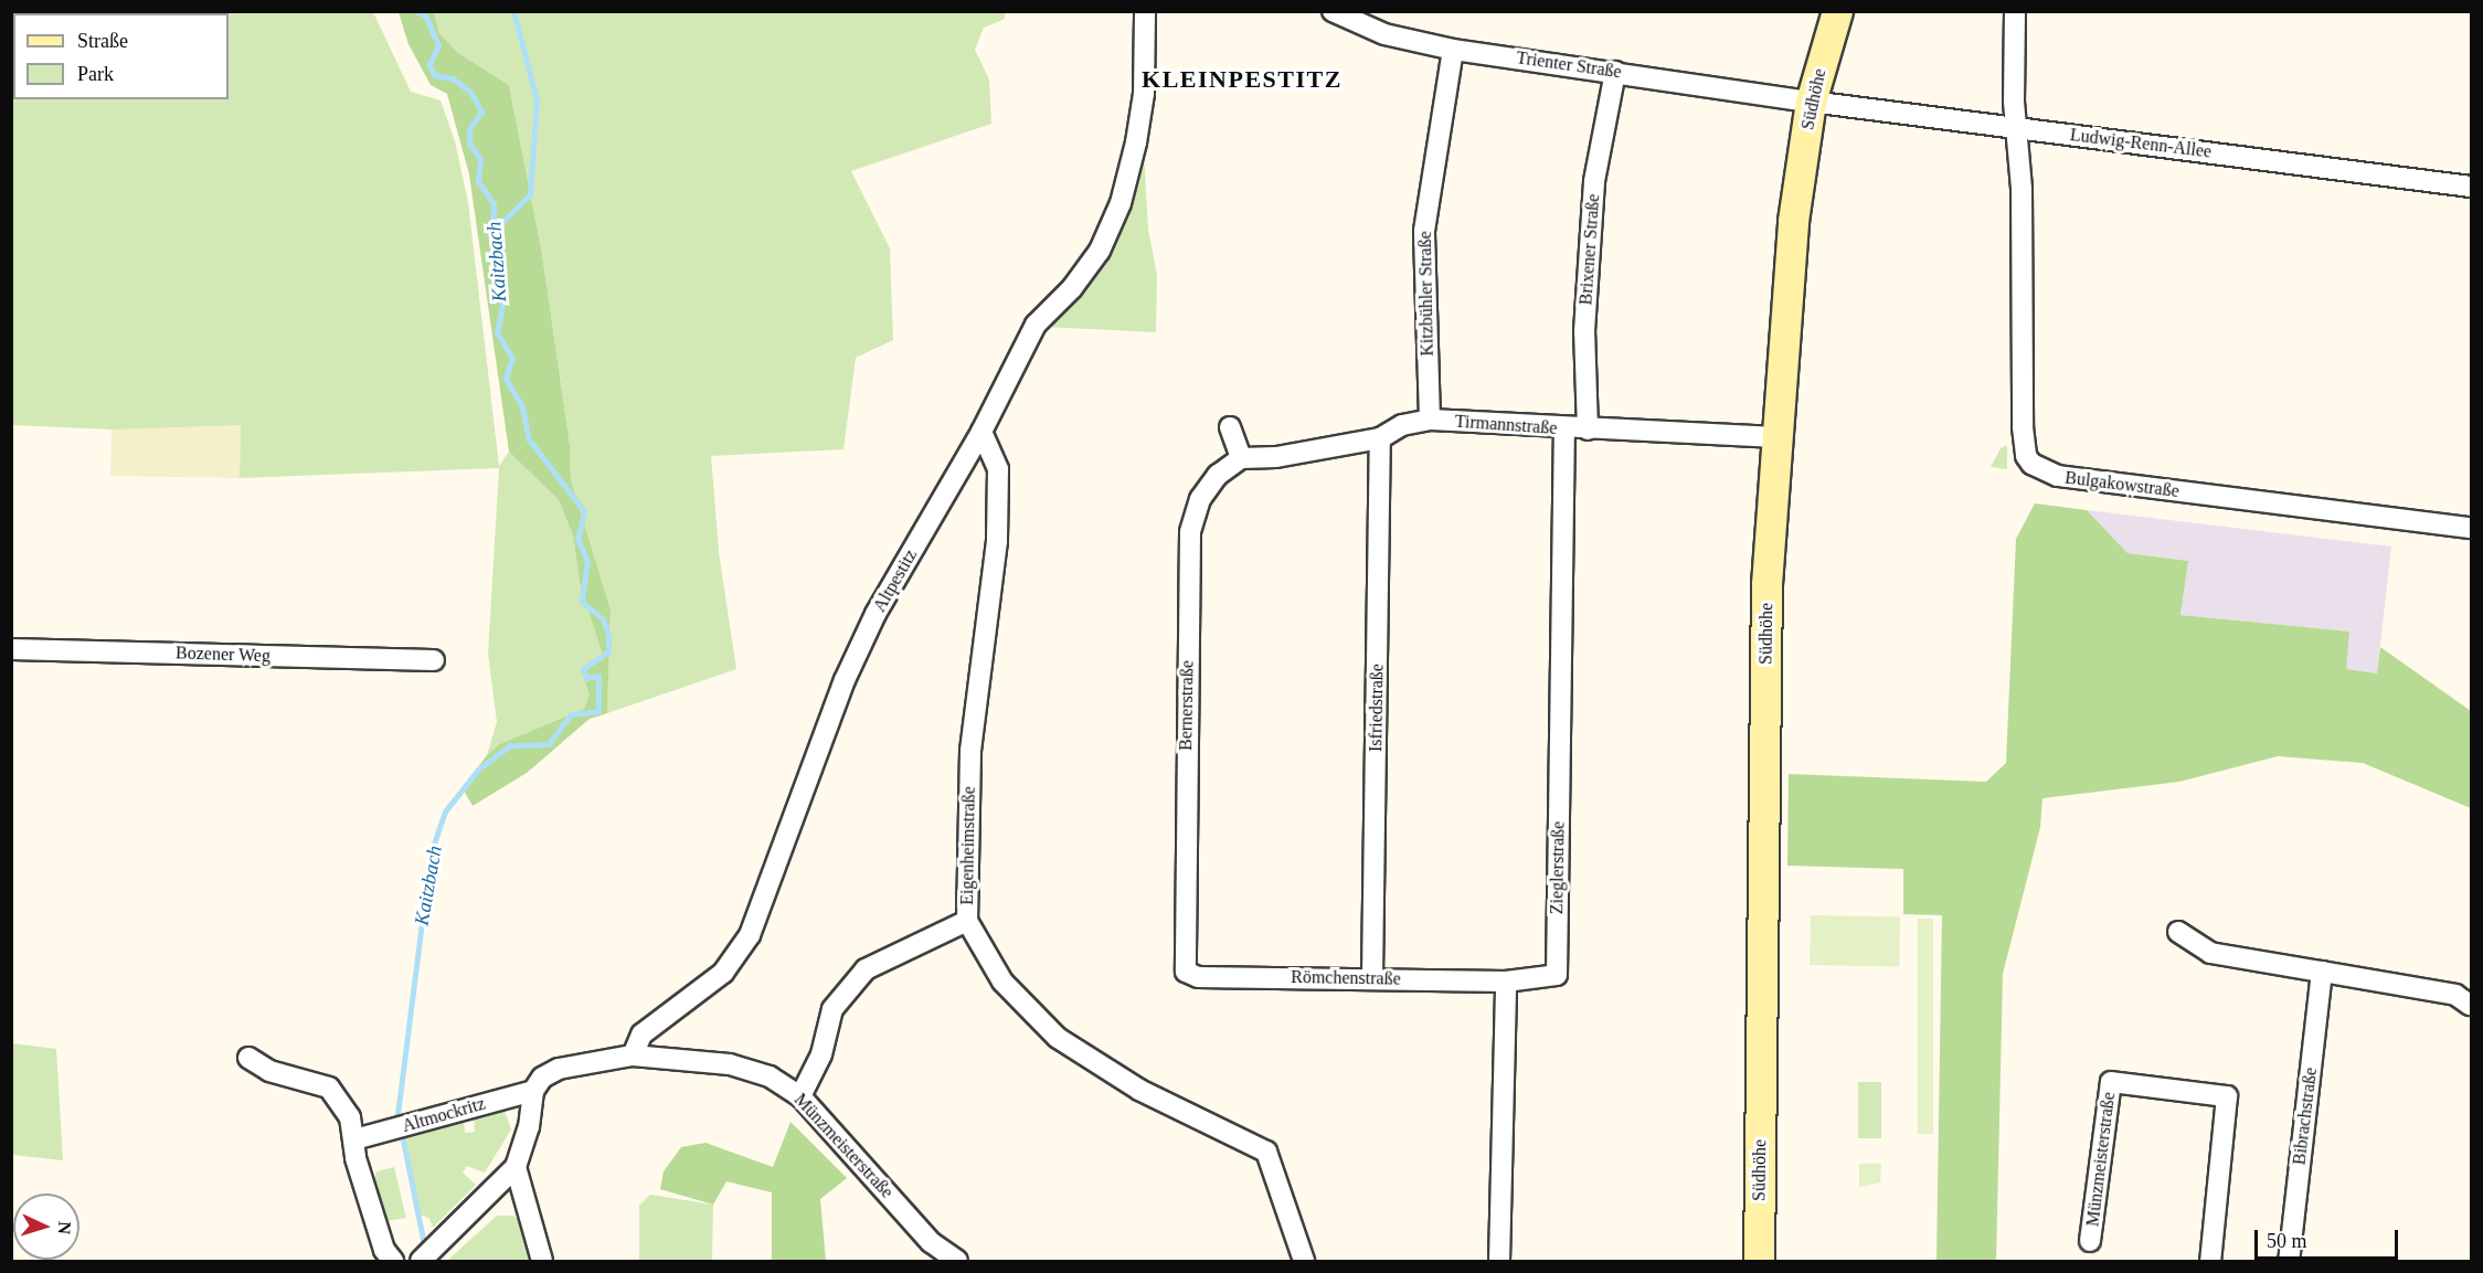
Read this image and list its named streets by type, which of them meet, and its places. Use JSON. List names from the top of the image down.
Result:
{
  "streets": {
    "street": [
      "Trienter Straße",
      "Südhöhe",
      "Ludwig-Renn-Allee",
      "Brixener Straße",
      "Kitzbühler Straße",
      "Tirmannstraße",
      "Bulgakowstraße",
      "Altpestitz",
      "Bozener Weg",
      "Bernerstraße",
      "Isfriedstraße",
      "Eigenheimstraße",
      "Zieglerstraße",
      "Römchenstraße",
      "Altmockritz",
      "Bibrachstraße",
      "Münzmeisterstraße"
    ]
  },
  "crossings": [
    ["Trienter Straße", "Südhöhe"],
    ["Trienter Straße", "Ludwig-Renn-Allee"],
    ["Trienter Straße", "Brixener Straße"],
    ["Trienter Straße", "Kitzbühler Straße"],
    ["Südhöhe", "Ludwig-Renn-Allee"],
    ["Südhöhe", "Tirmannstraße"],
    ["Ludwig-Renn-Allee", "Bulgakowstraße"],
    ["Brixener Straße", "Tirmannstraße"],
    ["Kitzbühler Straße", "Tirmannstraße"],
    ["Tirmannstraße", "Bernerstraße"],
    ["Tirmannstraße", "Isfriedstraße"],
    ["Tirmannstraße", "Zieglerstraße"],
    ["Altpestitz", "Eigenheimstraße"],
    ["Altpestitz", "Altmockritz"],
    ["Altpestitz", "Münzmeisterstraße"],
    ["Bernerstraße", "Römchenstraße"],
    ["Isfriedstraße", "Römchenstraße"],
    ["Zieglerstraße", "Römchenstraße"],
    ["Altmockritz", "Münzmeisterstraße"]
  ],
  "districts": ["KLEINPESTITZ"],
  "water": ["Kaitzbach"],
  "legend": ["Straße", "Park"],
  "scale_bar": "50 m",
  "north": "right"
}
